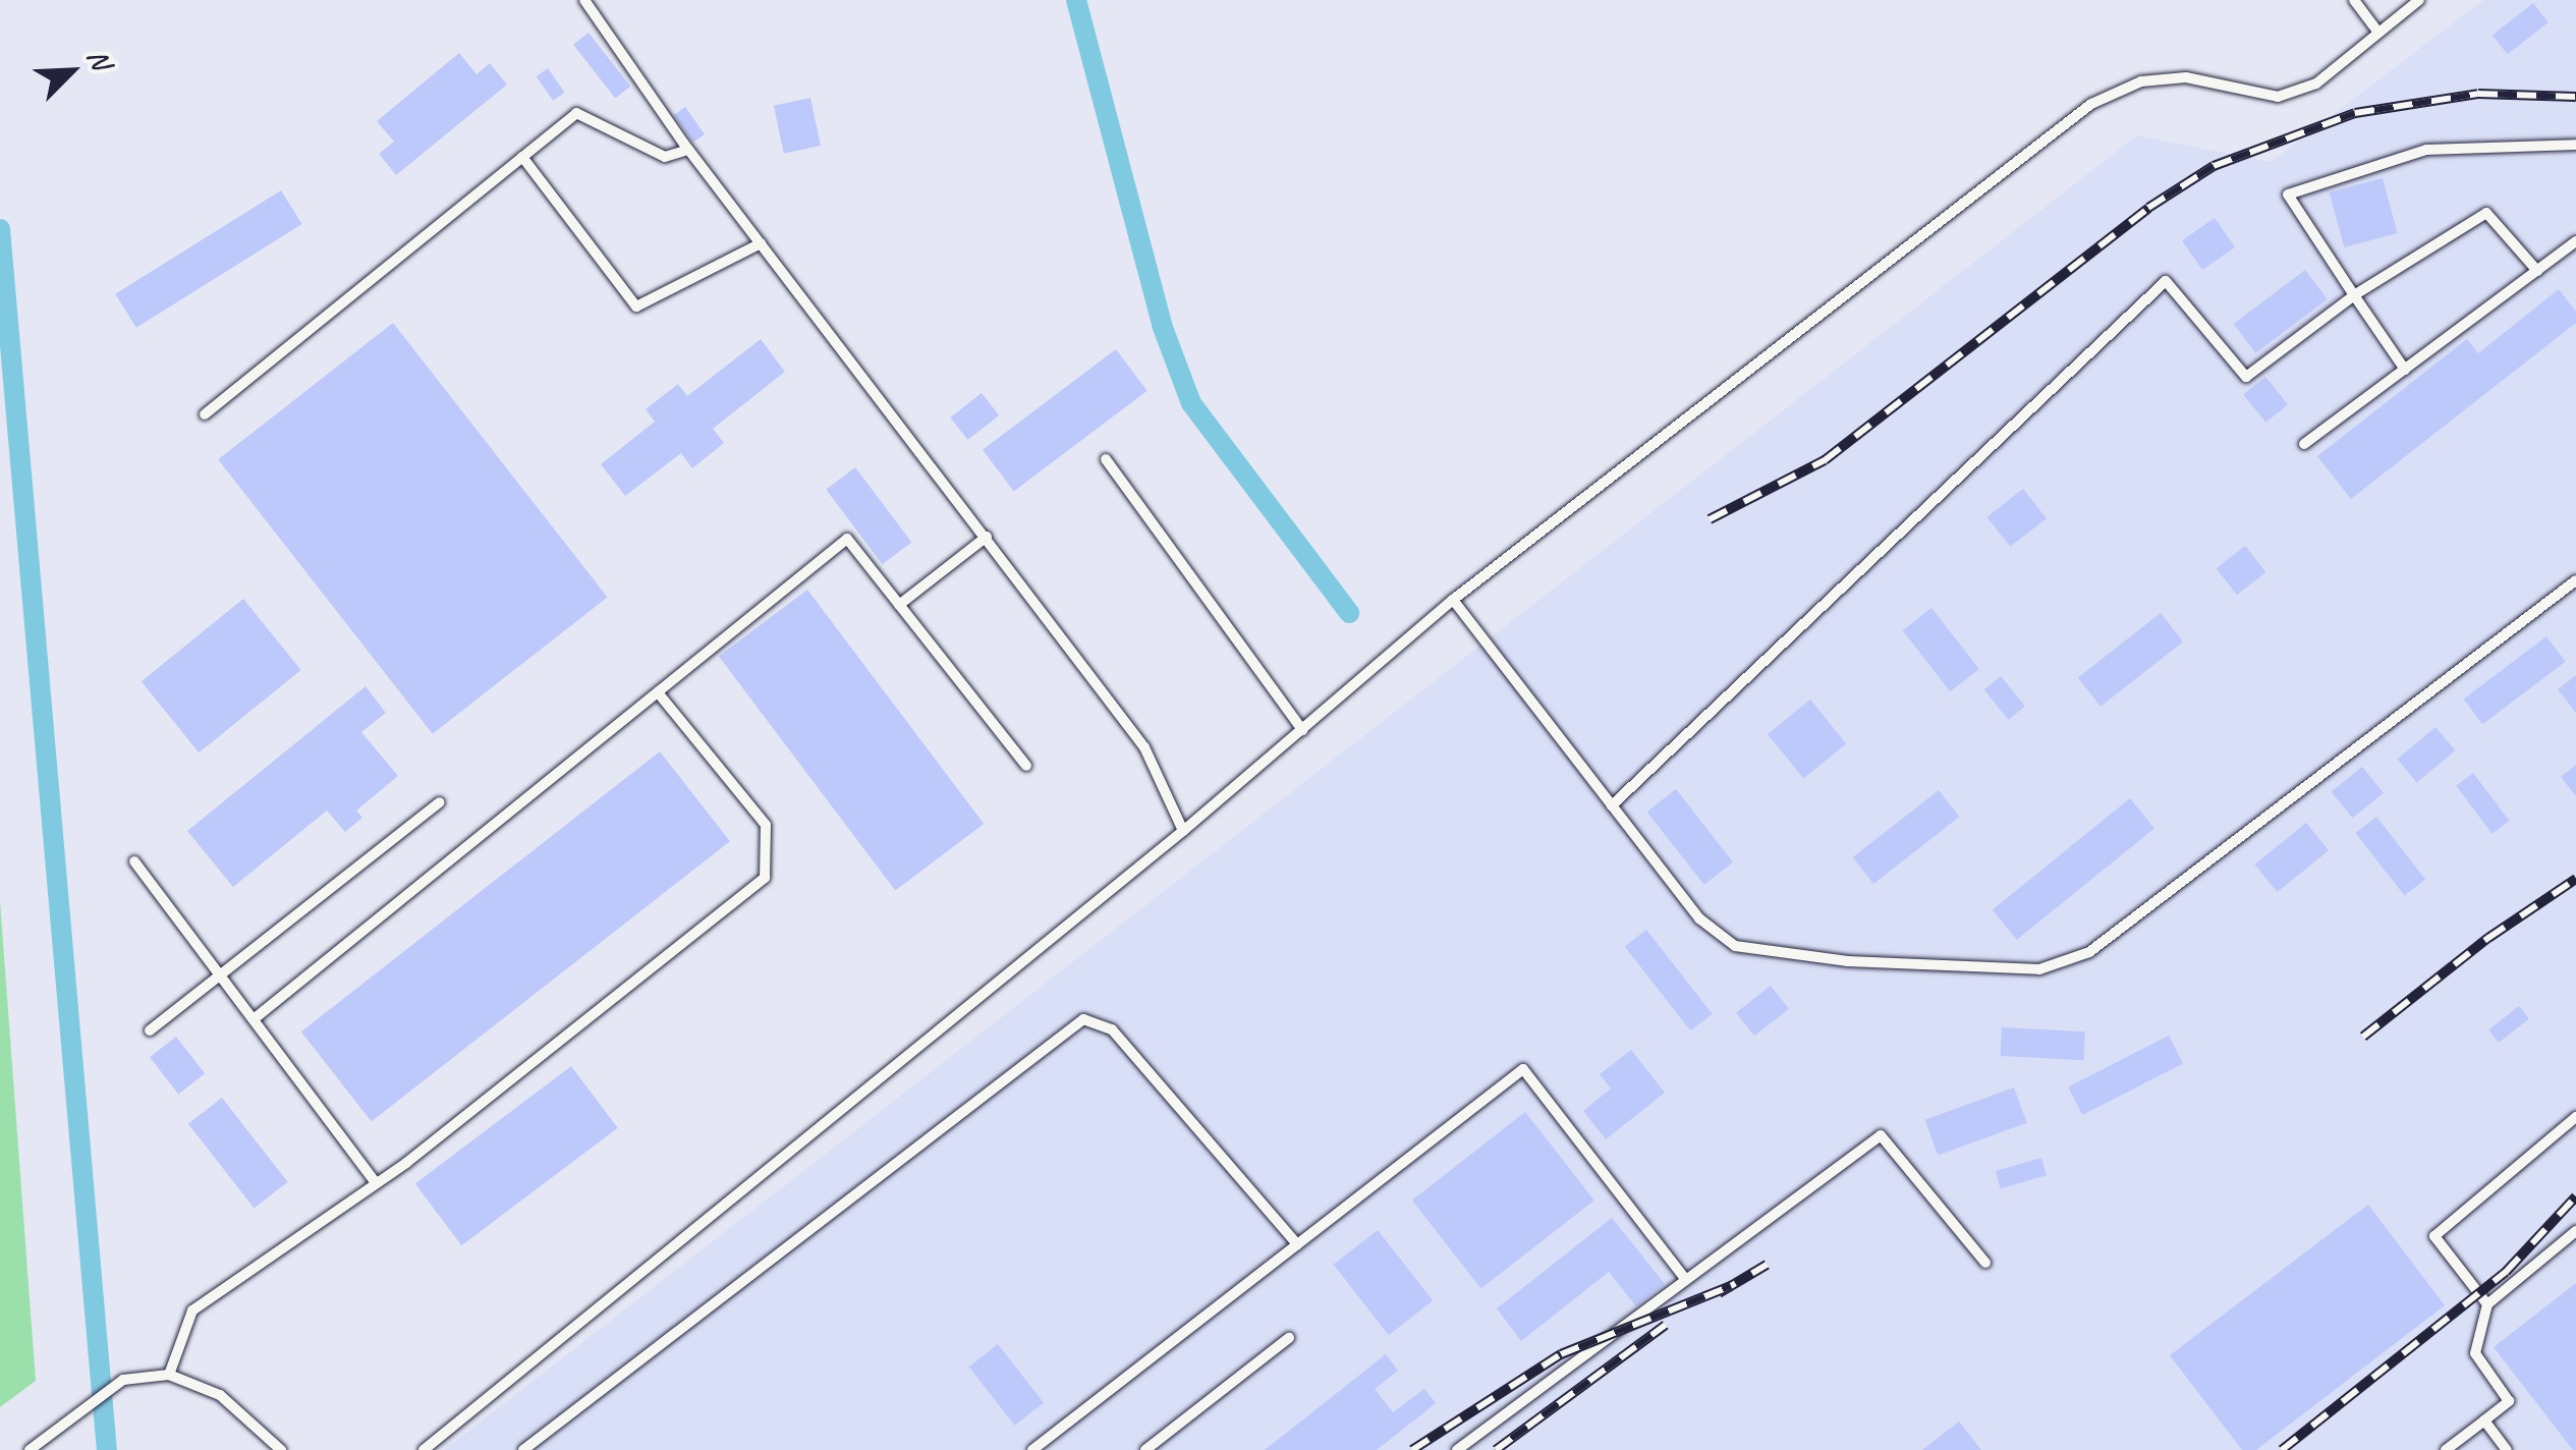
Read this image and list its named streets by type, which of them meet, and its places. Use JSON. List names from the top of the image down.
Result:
{
  "north": "top right"
}
